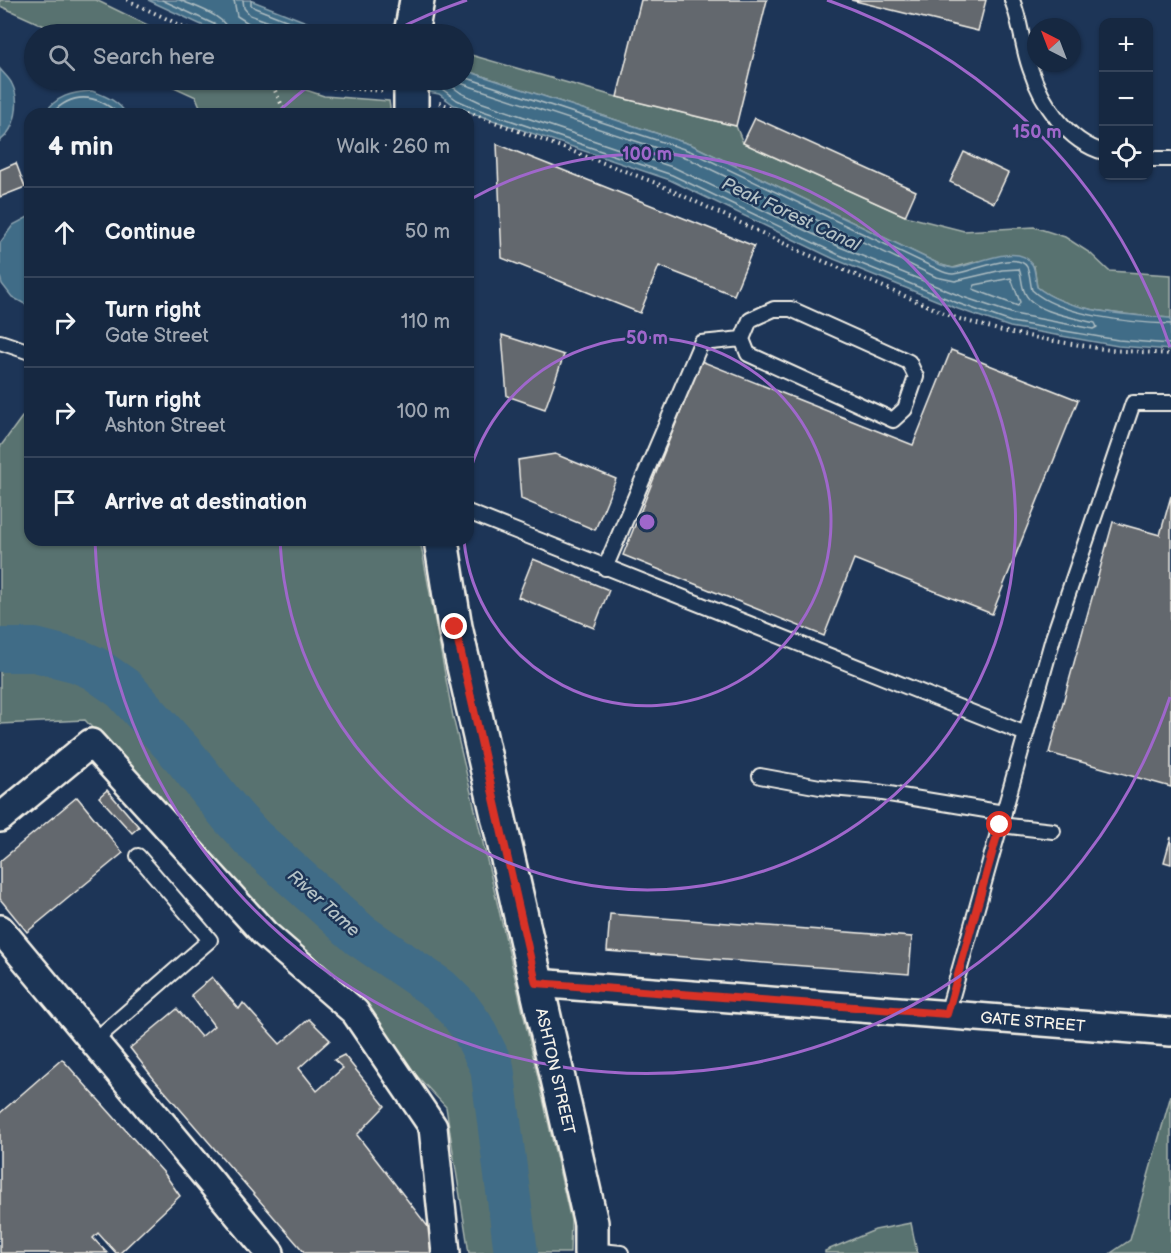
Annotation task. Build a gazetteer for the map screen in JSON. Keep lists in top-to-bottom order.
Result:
{
  "streets": {
    "main road": ["ASHTON STREET"],
    "street": ["GATE STREET"]
  },
  "crossings": [
    ["GATE STREET", "ASHTON STREET"]
  ],
  "water": ["Peak Forest Canal", "River Tame"],
  "north": "top left",
  "page": {
    "map_buttons": ["+", "−"],
    "search": "Search here",
    "heading": ["4 min", "Walk · 260 m"],
    "list": [
      ["Continue", "50 m"],
      ["Turn right", "Gate Street", "110 m"],
      ["Turn right", "Ashton Street", "100 m"],
      "Arrive at destination"
    ]
  },
  "rings": ["150 m", "100 m", "50 m"]
}
